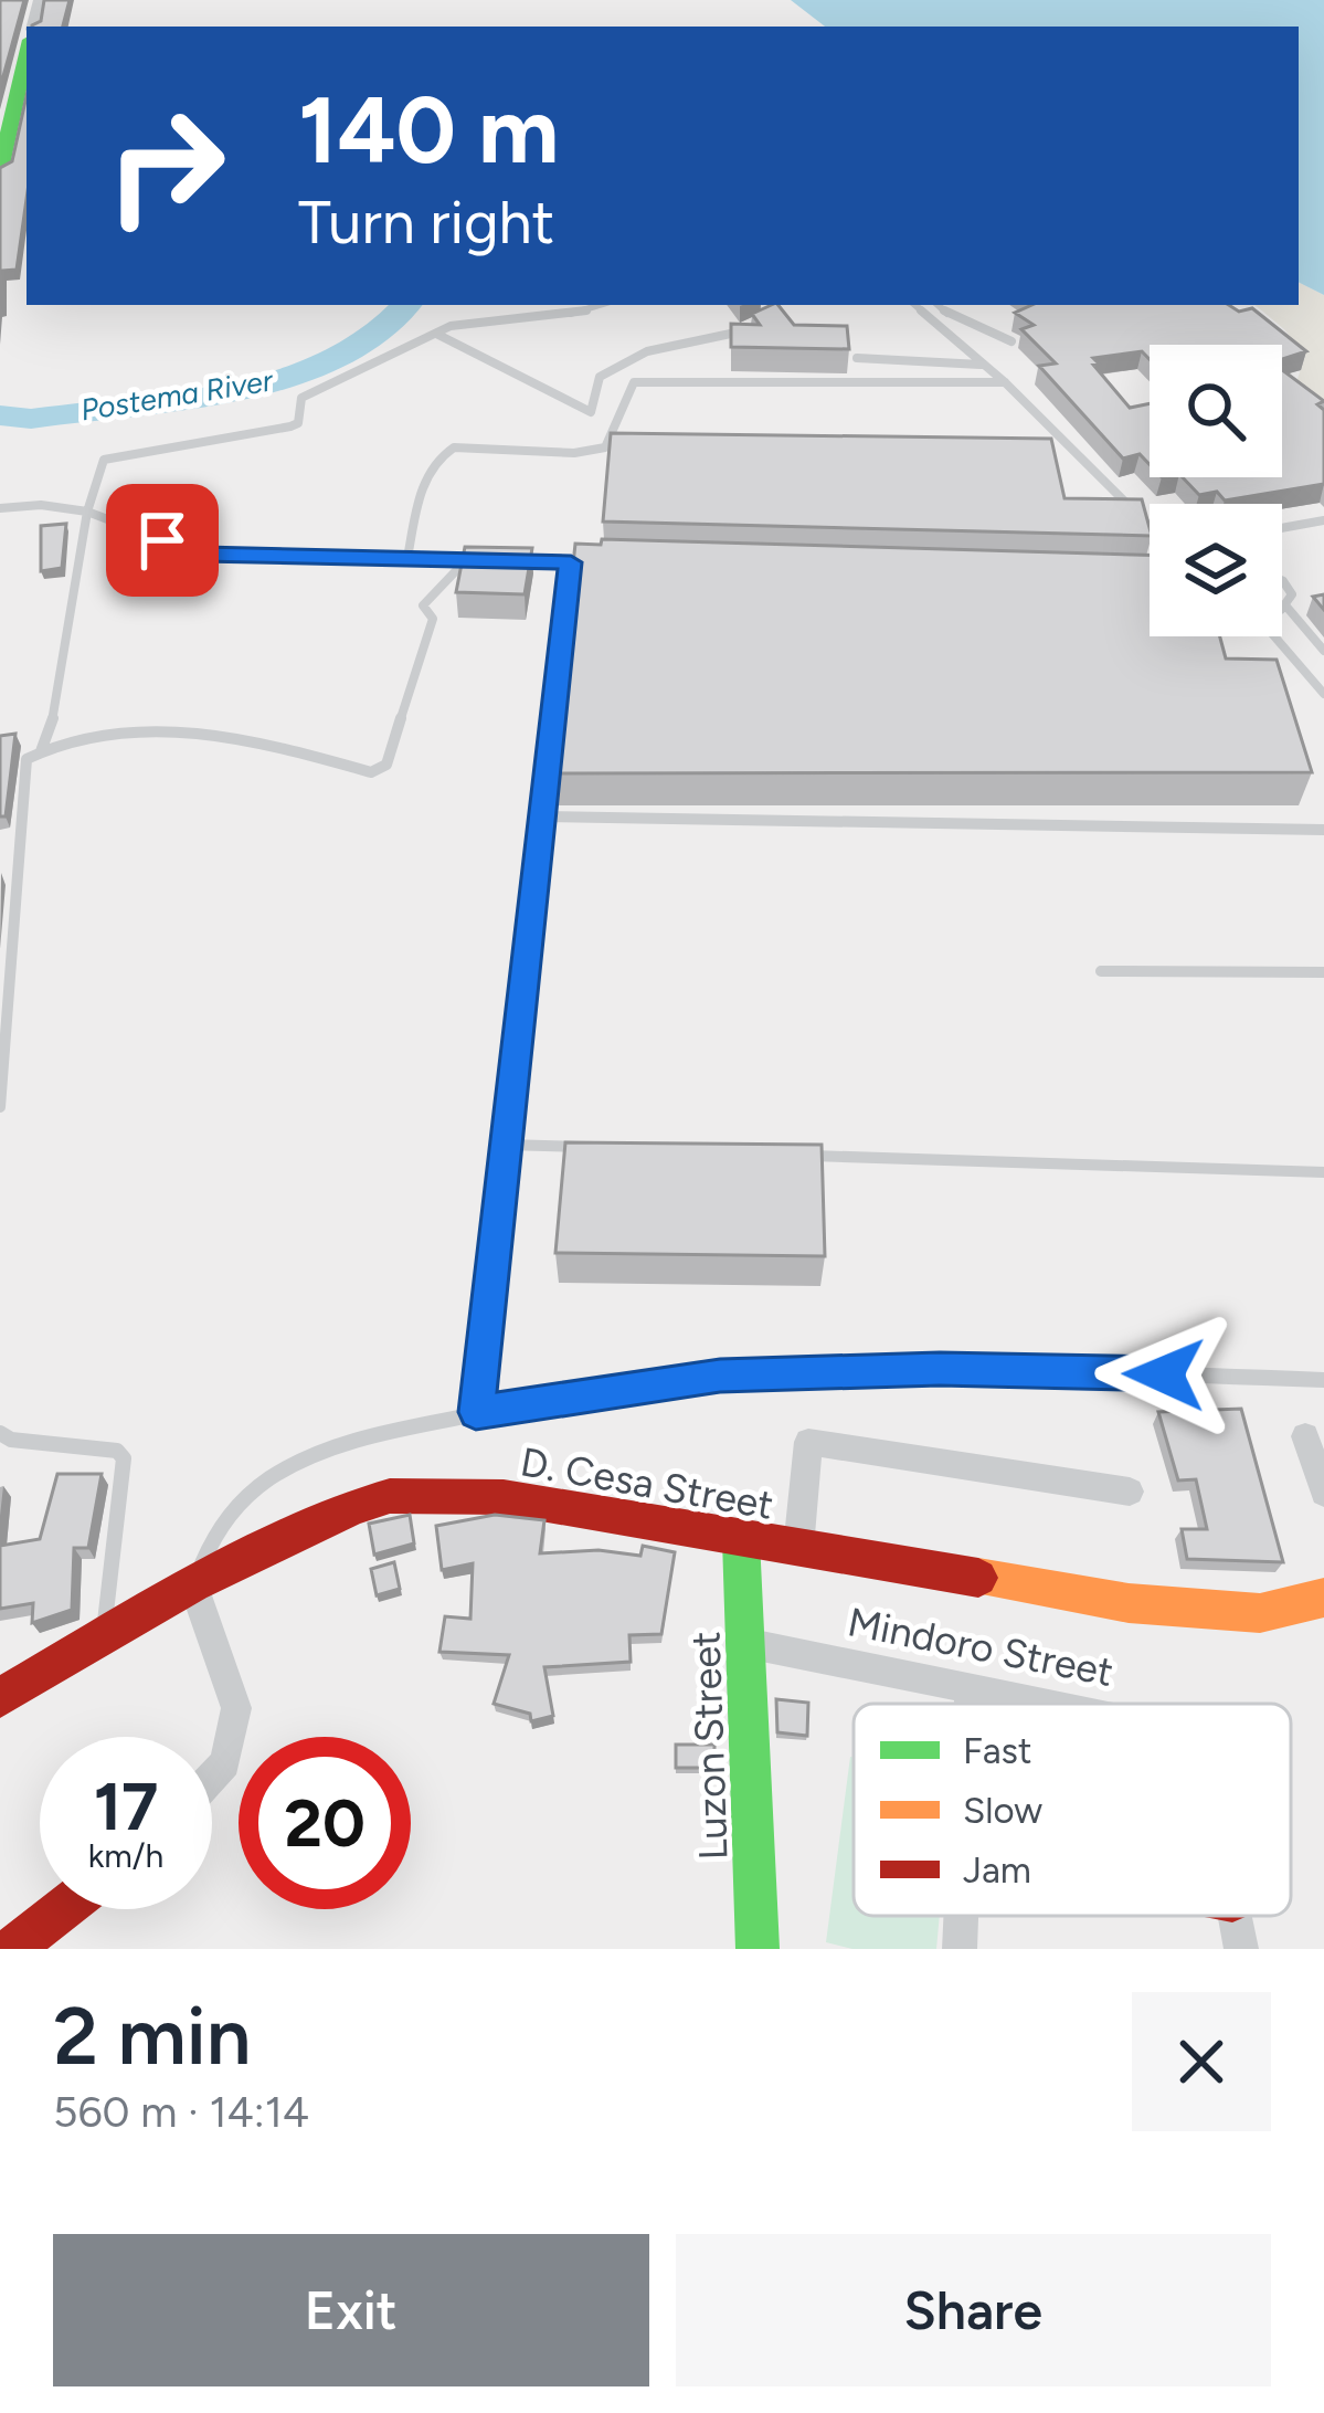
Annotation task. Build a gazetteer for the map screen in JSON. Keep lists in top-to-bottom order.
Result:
{
  "streets": {
    "street": ["D. Cesa Street", "Mindoro Street", "Luzon Street"]
  },
  "crossings": [
    ["D. Cesa Street", "Luzon Street"],
    ["Mindoro Street", "Luzon Street"]
  ],
  "water": ["Postema River"],
  "legend": ["Fast", "Slow", "Jam"],
  "page": {
    "turn": ["140 m", "Turn right"],
    "speed": "17 km/h",
    "limit": "20",
    "heading": ["2 min", "560 m · 14:14"],
    "buttons": ["Exit", "Share"]
  }
}
